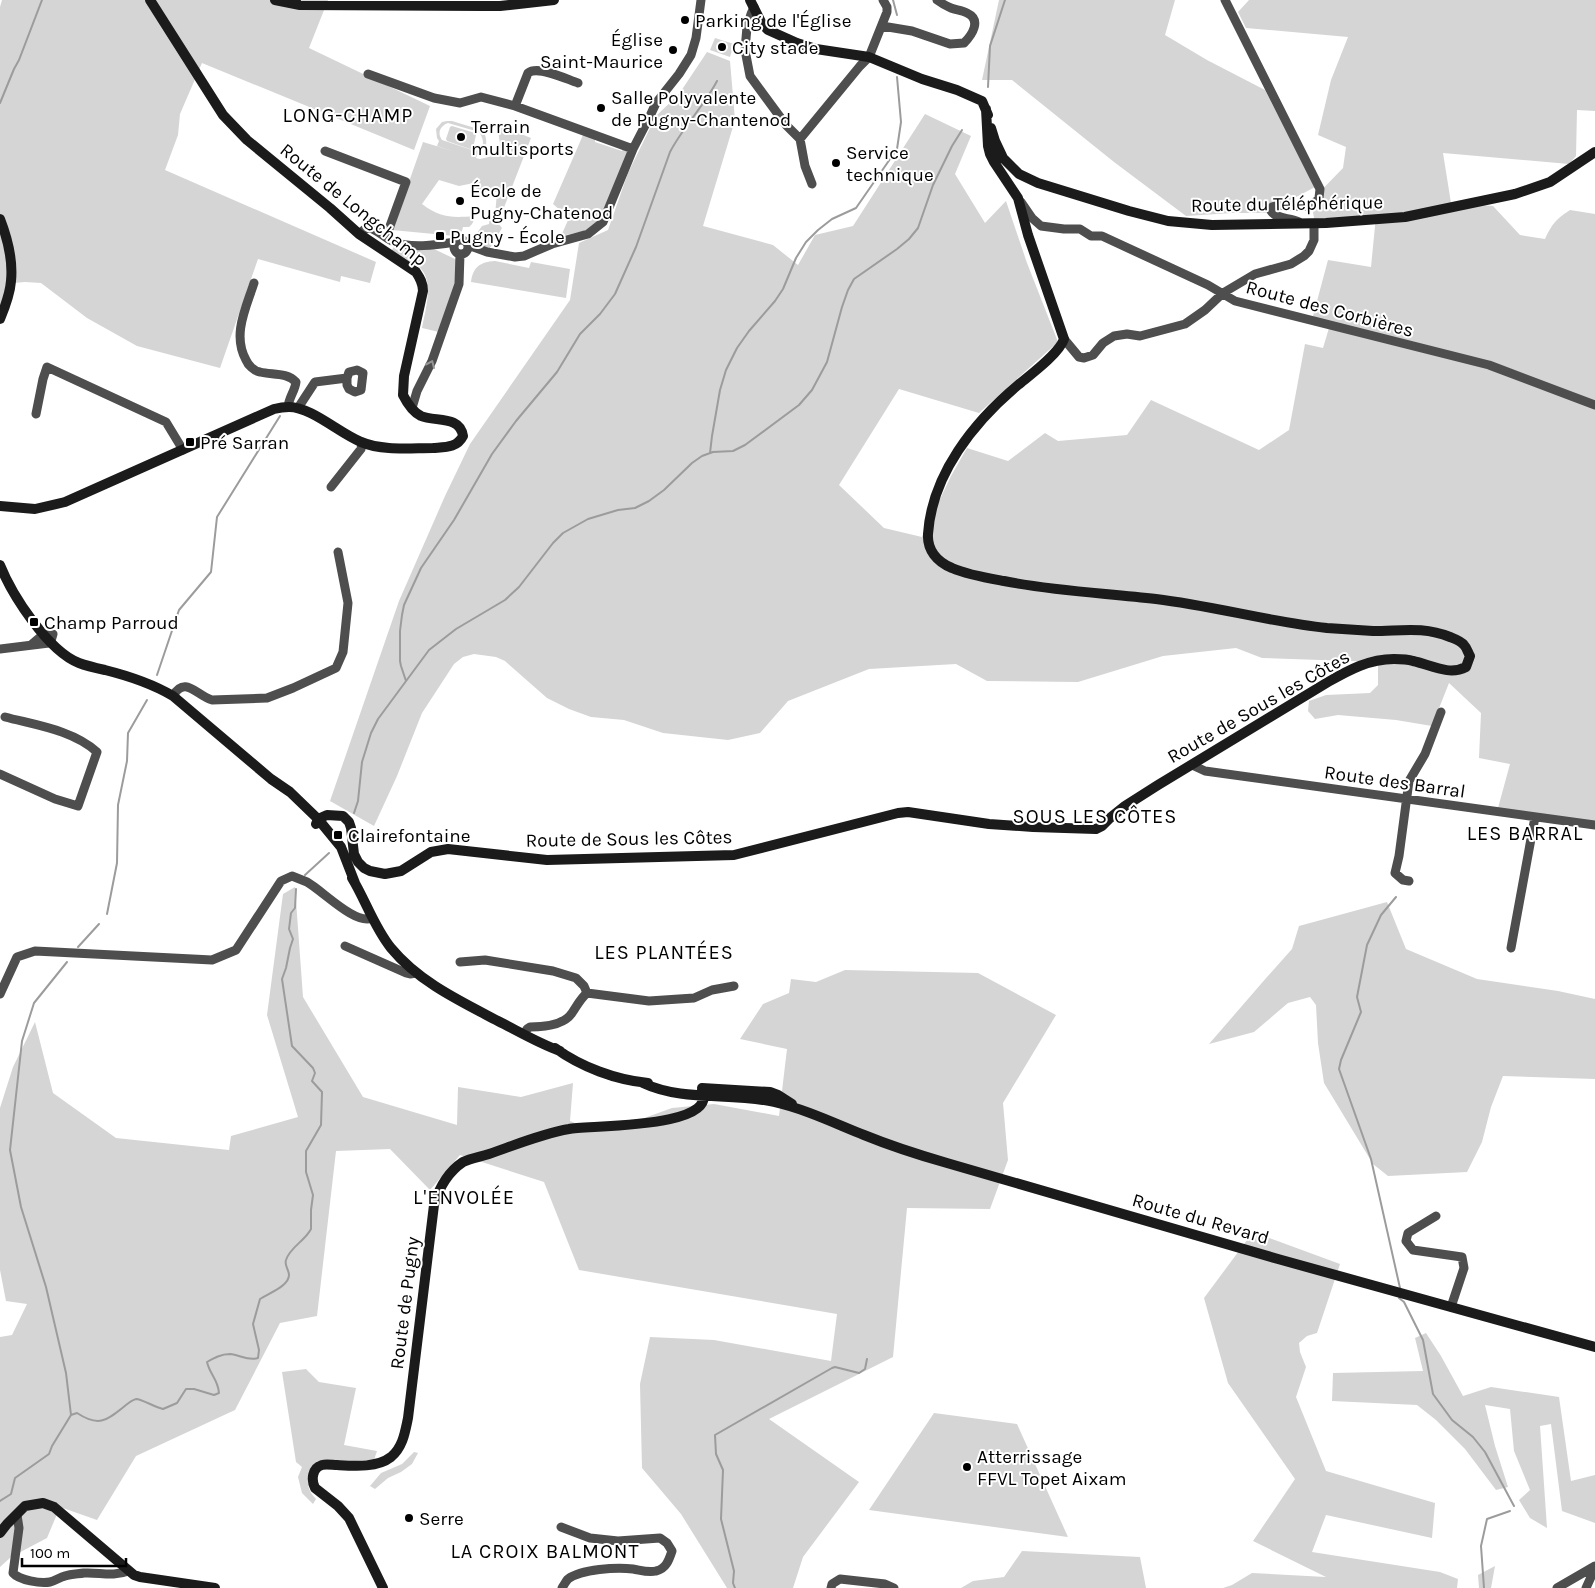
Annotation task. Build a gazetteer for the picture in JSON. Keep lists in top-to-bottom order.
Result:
{
  "streets": {
    "street": [
      "Route du Téléphérique",
      "Route de Longchamp",
      "Route des Corbières",
      "Route de Sous les Côtes",
      "Route des Barral",
      "Route du Revard",
      "Route de Pugny"
    ]
  },
  "crossings": [
    ["Route de Sous les Côtes", "Route des Barral"],
    ["Route de Sous les Côtes", "Route du Revard"],
    ["Route du Revard", "Route de Pugny"]
  ],
  "districts": [
    "LONG-CHAMP",
    "SOUS LES CÔTES",
    "LES BARRAL",
    "LES PLANTÉES",
    "L'ENVOLÉE",
    "LA CROIX BALMONT"
  ],
  "places": {
    "other": [
      "Parking de l'Église",
      "City stade",
      "Église Saint-Maurice",
      "Salle Polyvalente de Pugny-Chantenod",
      "Terrain multisports",
      "Service technique",
      "École de Pugny-Chatenod",
      "Atterrissage FFVL Topet Aixam",
      "Serre"
    ],
    "transit": [
      "Pugny - École",
      "Pré Sarran",
      "Champ Parroud",
      "Clairefontaine"
    ]
  },
  "scale_bar": "100 m"
}
